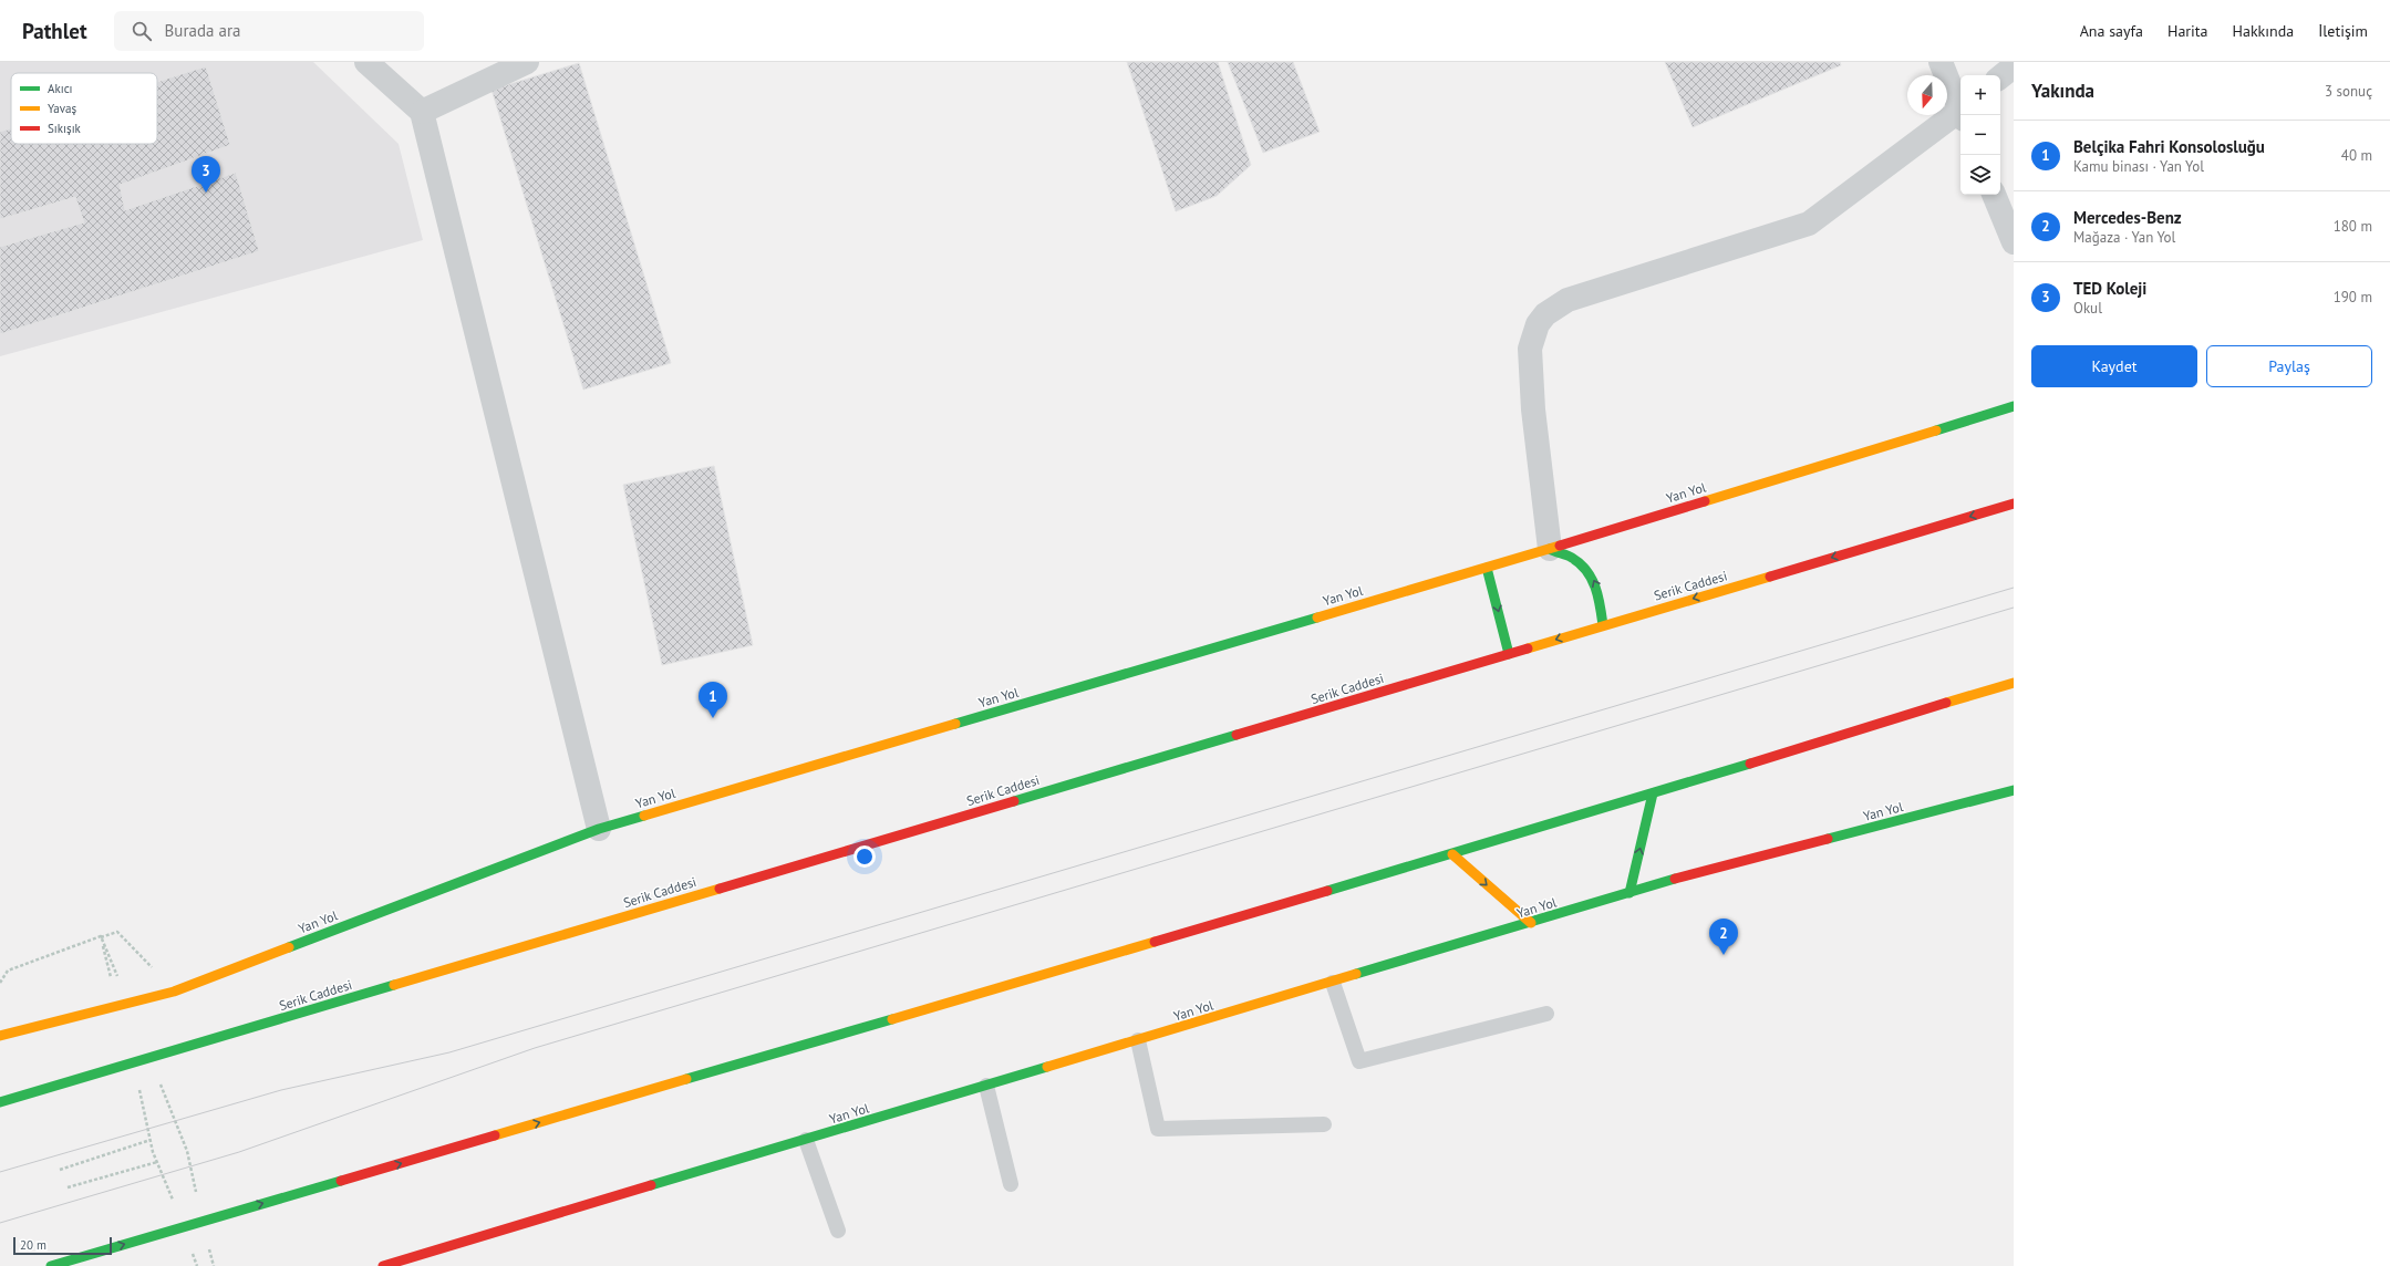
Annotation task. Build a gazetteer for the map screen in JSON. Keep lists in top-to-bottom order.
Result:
{
  "streets": {
    "main road": ["Yan Yol", "Serik Caddesi"]
  },
  "legend": ["Akıcı", "Yavaş", "Sıkışık"],
  "scale_bar": "20 m",
  "north": "bottom",
  "page": {
    "header": "Pathlet",
    "search": "Burada ara",
    "nav": [
      "Ana sayfa",
      "Harita",
      "Hakkında",
      "İletişim"
    ],
    "heading": ["Yakında", "3 sonuç"],
    "map_buttons": ["+", "−"],
    "list": [
      {
        "mark": "1",
        "name": "Belçika Fahri Konsolosluğu",
        "note": "Kamu binası · Yan Yol",
        "value": "40 m"
      },
      {
        "mark": "2",
        "name": "Mercedes-Benz",
        "note": "Mağaza · Yan Yol",
        "value": "180 m"
      },
      {
        "mark": "3",
        "name": "TED Koleji",
        "note": "Okul",
        "value": "190 m"
      }
    ],
    "pins": ["3", "1", "2"],
    "buttons": ["Kaydet", "Paylaş"],
    "scale": "20 m"
  }
}
